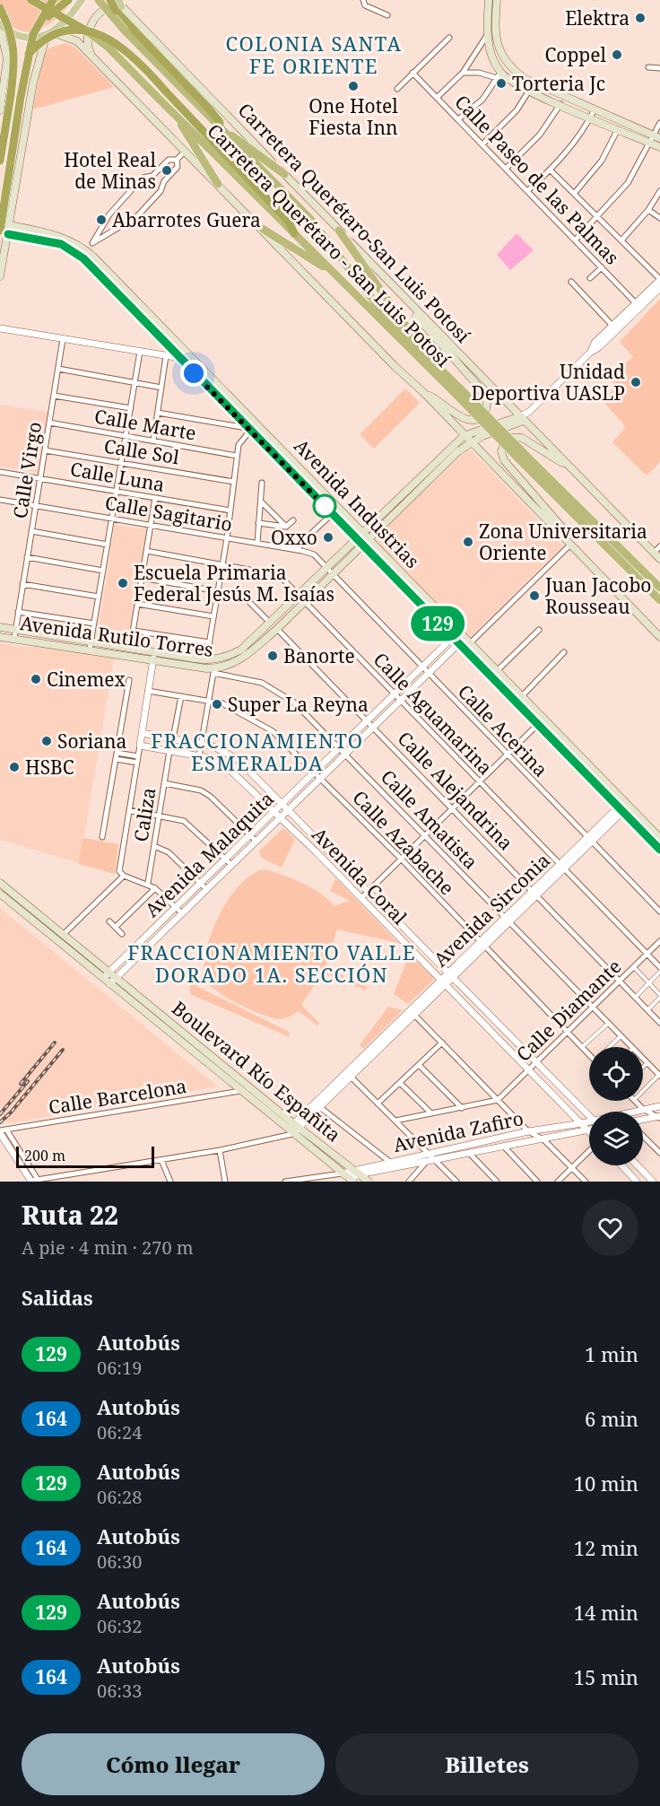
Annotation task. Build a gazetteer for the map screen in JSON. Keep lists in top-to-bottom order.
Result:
{
  "streets": {
    "highway": ["Carretera Querétaro - San Luis Potosí"],
    "main road": [
      "Carretera Querétaro-San Luis Potosí",
      "Avenida Industrias",
      "Avenida Rutilo Torres",
      "Boulevard Río Españita"
    ],
    "street": [
      "Calle Paseo de las Palmas",
      "Calle Marte",
      "Calle Sol",
      "Calle Virgo",
      "Calle Luna",
      "Calle Sagitario",
      "Calle Aguamarina",
      "Calle Acerina",
      "Calle Alejandrina",
      "Caliza",
      "Calle Amatista",
      "Calle Azabache",
      "Avenida Malaquita",
      "Avenida Coral",
      "Avenida Sirconia",
      "Calle Diamante",
      "Calle Barcelona",
      "Avenida Zafiro"
    ]
  },
  "crossings": [
    ["Carretera Querétaro-San Luis Potosí", "Avenida Rutilo Torres"],
    ["Calle Marte", "Calle Virgo"],
    ["Calle Sol", "Calle Virgo"],
    ["Calle Virgo", "Calle Luna"],
    ["Calle Virgo", "Calle Sagitario"],
    ["Calle Virgo", "Avenida Rutilo Torres"],
    ["Avenida Industrias", "Avenida Rutilo Torres"],
    ["Avenida Industrias", "Avenida Malaquita"],
    ["Avenida Industrias", "Avenida Sirconia"],
    ["Calle Sagitario", "Avenida Rutilo Torres"],
    ["Calle Sagitario", "Calle Acerina"],
    ["Avenida Rutilo Torres", "Calle Aguamarina"],
    ["Avenida Rutilo Torres", "Calle Acerina"],
    ["Avenida Rutilo Torres", "Calle Alejandrina"],
    ["Avenida Rutilo Torres", "Calle Amatista"],
    ["Calle Aguamarina", "Avenida Malaquita"],
    ["Calle Aguamarina", "Avenida Sirconia"],
    ["Calle Aguamarina", "Calle Diamante"],
    ["Calle Acerina", "Avenida Malaquita"],
    ["Calle Acerina", "Avenida Sirconia"],
    ["Calle Alejandrina", "Avenida Malaquita"],
    ["Calle Alejandrina", "Avenida Sirconia"],
    ["Calle Alejandrina", "Calle Diamante"],
    ["Caliza", "Avenida Coral"],
    ["Calle Amatista", "Calle Azabache"],
    ["Calle Amatista", "Avenida Malaquita"],
    ["Calle Amatista", "Avenida Sirconia"],
    ["Calle Amatista", "Calle Diamante"],
    ["Calle Azabache", "Avenida Malaquita"],
    ["Calle Azabache", "Avenida Sirconia"],
    ["Calle Azabache", "Calle Diamante"],
    ["Avenida Malaquita", "Avenida Coral"],
    ["Avenida Malaquita", "Boulevard Río Españita"],
    ["Avenida Coral", "Avenida Sirconia"],
    ["Avenida Coral", "Calle Diamante"],
    ["Avenida Coral", "Avenida Zafiro"],
    ["Avenida Sirconia", "Boulevard Río Españita"],
    ["Boulevard Río Españita", "Calle Barcelona"],
    ["Boulevard Río Españita", "Avenida Zafiro"]
  ],
  "districts": ["COLONIA SANTA FE ORIENTE", "FRACCIONAMIENTO ESMERALDA", "FRACCIONAMIENTO VALLE DORADO 1A. SECCIÓN"],
  "places": [
    "Elektra",
    "Coppel",
    "Torteria Jc",
    "One Hotel Fiesta Inn",
    "Hotel Real de Minas",
    "Abarrotes Guera",
    "Unidad Deportiva UASLP",
    "Oxxo",
    "Zona Universitaria Oriente",
    "Escuela Primaria Federal Jesús M. Isaías",
    "Juan Jacobo Rousseau",
    "Banorte",
    "Cinemex",
    "Super La Reyna",
    "Soriana",
    "HSBC"
  ],
  "lines": ["bus line 129"],
  "scale_bar": "200 m",
  "page": {
    "on_map": "129",
    "scale": "200 m",
    "heading": [
      ["Ruta 22", "A pie · 4 min · 270 m"],
      "Salidas"
    ],
    "list": [
      {
        "mark": "129",
        "name": "Autobús",
        "note": "06:19",
        "value": "1 min"
      },
      {
        "mark": "164",
        "name": "Autobús",
        "note": "06:24",
        "value": "6 min"
      },
      {
        "mark": "129",
        "name": "Autobús",
        "note": "06:28",
        "value": "10 min"
      },
      {
        "mark": "164",
        "name": "Autobús",
        "note": "06:30",
        "value": "12 min"
      },
      {
        "mark": "129",
        "name": "Autobús",
        "note": "06:32",
        "value": "14 min"
      },
      {
        "mark": "164",
        "name": "Autobús",
        "note": "06:33",
        "value": "15 min"
      }
    ],
    "buttons": ["Cómo llegar", "Billetes"]
  }
}
